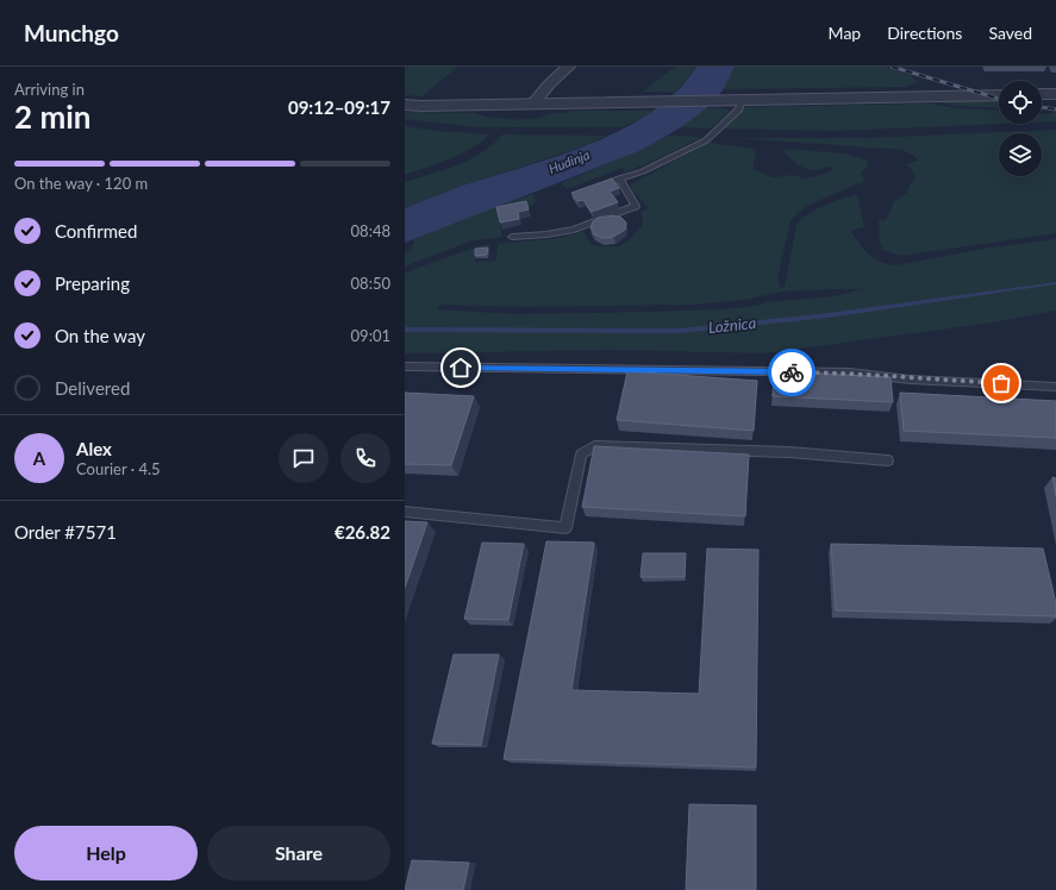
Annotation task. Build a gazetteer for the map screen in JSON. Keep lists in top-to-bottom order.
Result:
{
  "water": ["Hudinja", "Ložnica"],
  "page": {
    "header": "Munchgo",
    "nav": ["Map", "Directions", "Saved"],
    "heading": ["2 min", "Arriving in", "09:12–09:17"],
    "panel": [
      "Alex",
      "Courier · 4.5",
      "Order #7571",
      "€26.82"
    ],
    "bar": "On the way · 120 m",
    "list": [
      ["Confirmed", "08:48"],
      ["Preparing", "08:50"],
      ["On the way", "09:01"],
      "Delivered"
    ],
    "round": "A",
    "buttons": ["Help", "Share"]
  }
}
